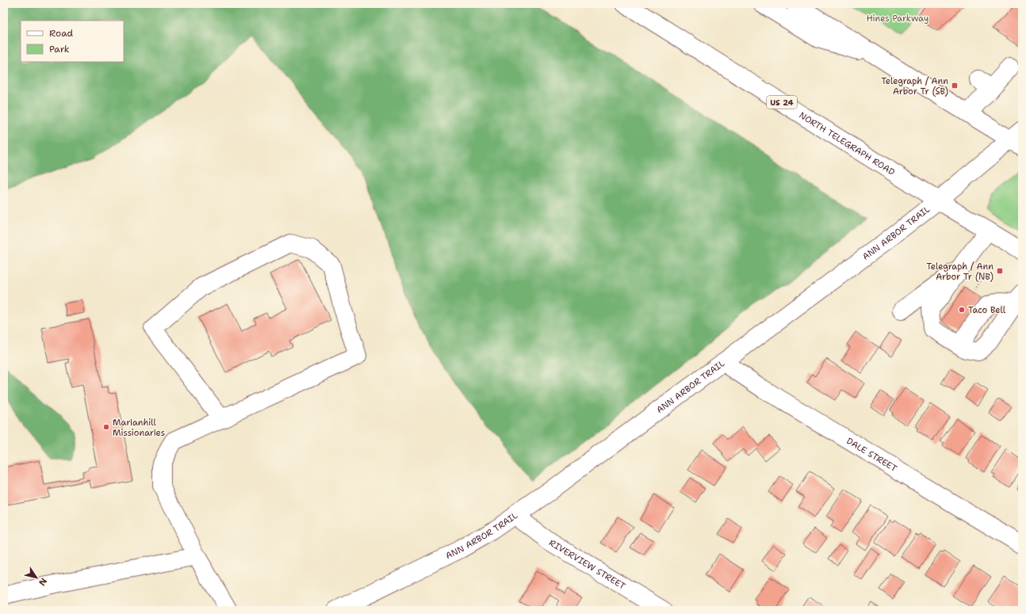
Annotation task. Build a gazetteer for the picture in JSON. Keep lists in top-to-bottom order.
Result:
{
  "streets": {
    "street": [
      "US 24",
      "NORTH TELEGRAPH ROAD",
      "ANN ARBOR TRAIL",
      "DALE STREET",
      "RIVERVIEW STREET"
    ]
  },
  "crossings": [
    ["NORTH TELEGRAPH ROAD", "ANN ARBOR TRAIL"],
    ["ANN ARBOR TRAIL", "DALE STREET"],
    ["ANN ARBOR TRAIL", "RIVERVIEW STREET"]
  ],
  "parks": ["Hines Parkway"],
  "places": {
    "transit": ["Telegraph / Ann Arbor Tr (SB)", "Telegraph / Ann Arbor Tr (NB)"],
    "other": ["Taco Bell", "Marianhill Missionaries"]
  },
  "legend": ["Road", "Park"],
  "north": "bottom right"
}
